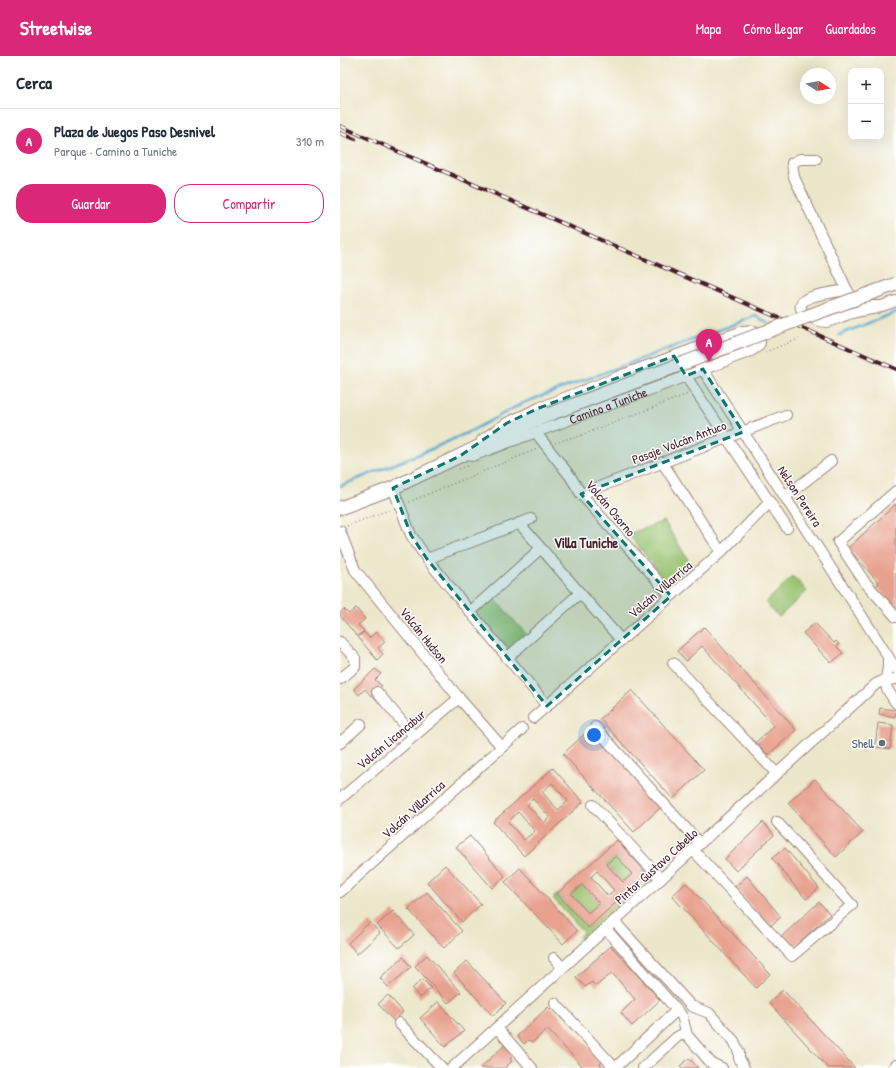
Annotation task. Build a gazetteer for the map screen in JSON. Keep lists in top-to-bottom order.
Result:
{
  "streets": {
    "main road": ["Camino a Tuniche"],
    "street": [
      "Pasaje Volcán Antuco",
      "Nelson Pereira",
      "Volcán Osorno",
      "Volcán Villarrica",
      "Volcán Hudson",
      "Volcán Licancabur",
      "Pintor Gustavo Cabello"
    ]
  },
  "crossings": [
    ["Camino a Tuniche", "Nelson Pereira"],
    ["Camino a Tuniche", "Volcán Osorno"],
    ["Pasaje Volcán Antuco", "Nelson Pereira"],
    ["Pasaje Volcán Antuco", "Volcán Osorno"],
    ["Volcán Osorno", "Volcán Villarrica"],
    ["Volcán Villarrica", "Volcán Hudson"],
    ["Volcán Hudson", "Volcán Licancabur"]
  ],
  "districts": ["Villa Tuniche"],
  "places": ["Shell"],
  "north": "right",
  "page": {
    "header": "Streetwise",
    "nav": ["Mapa", "Cómo llegar", "Guardados"],
    "heading": "Cerca",
    "map_buttons": ["+", "−"],
    "list": [
      {
        "mark": "A",
        "name": "Plaza de Juegos Paso Desnivel",
        "note": "Parque · Camino a Tuniche",
        "value": "310 m"
      }
    ],
    "buttons": ["Guardar", "Compartir"],
    "pins": "A"
  }
}
